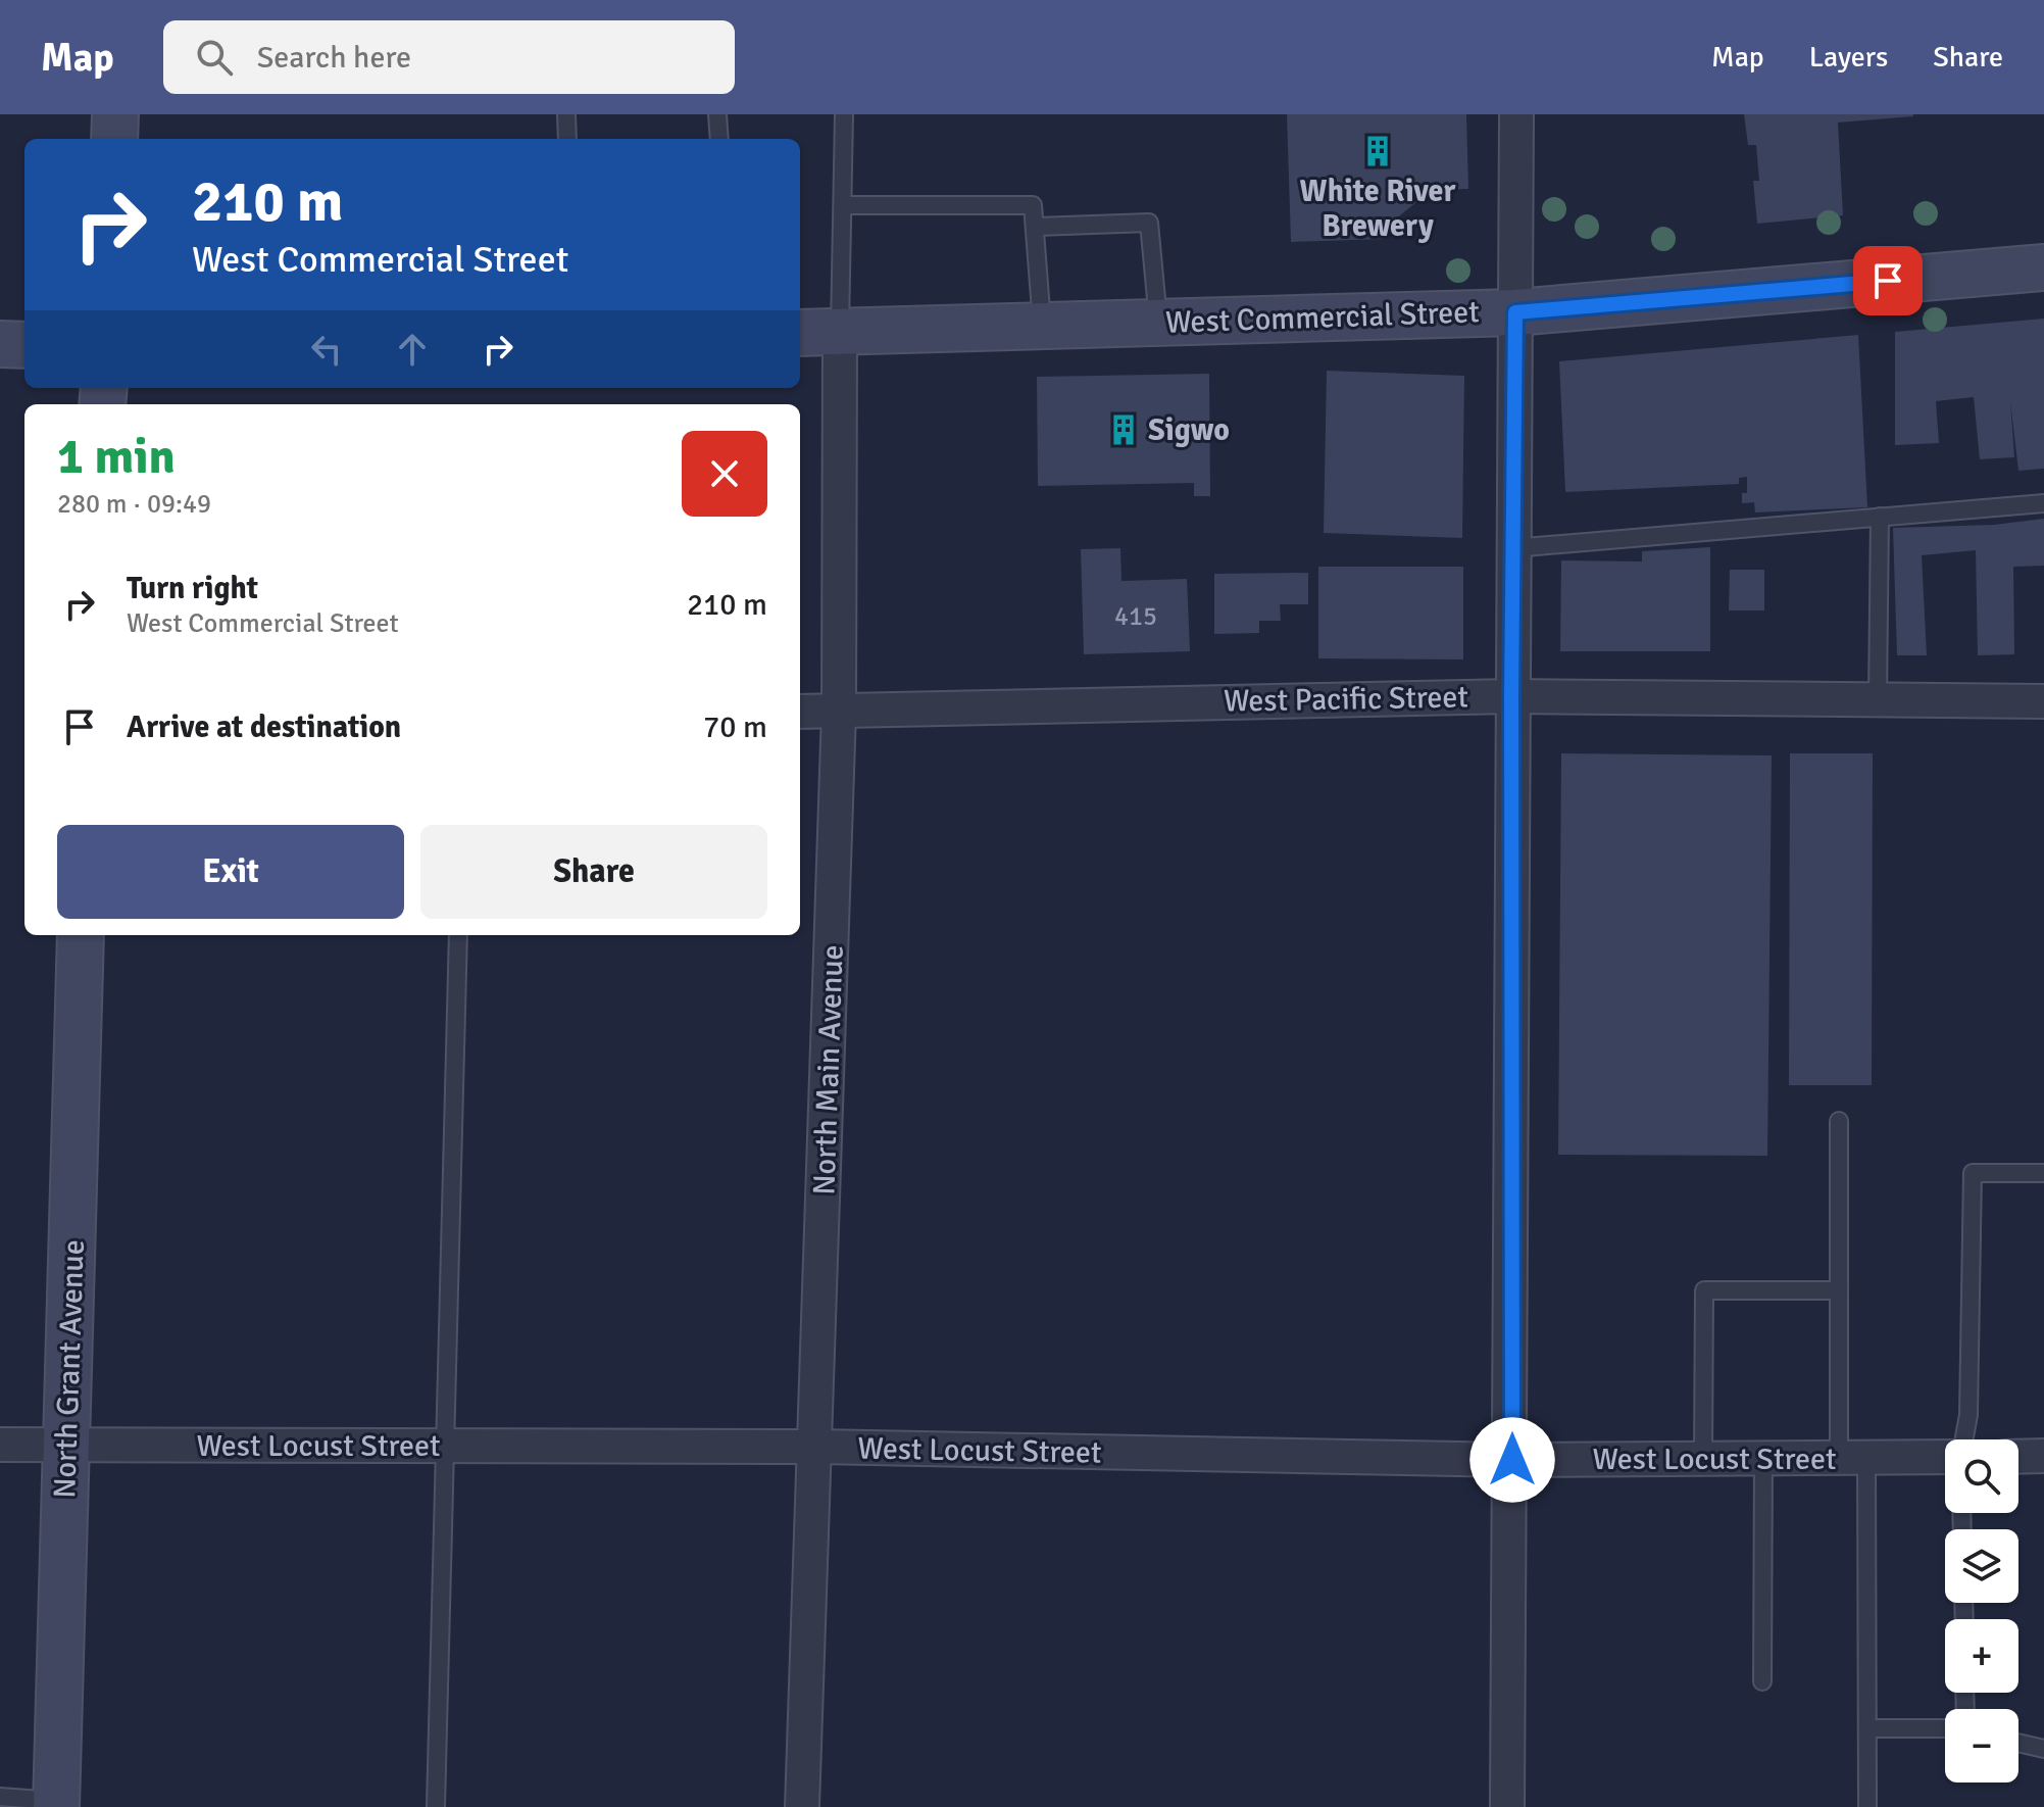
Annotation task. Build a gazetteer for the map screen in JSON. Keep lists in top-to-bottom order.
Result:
{
  "streets": {
    "street": [
      "West Commercial Street",
      "West Pacific Street",
      "North Main Avenue",
      "North Grant Avenue",
      "West Locust Street"
    ]
  },
  "crossings": [
    ["West Commercial Street", "North Main Avenue"],
    ["West Pacific Street", "North Main Avenue"],
    ["North Main Avenue", "West Locust Street"],
    ["North Grant Avenue", "West Locust Street"]
  ],
  "places": {
    "building": ["White River Brewery", "Sigwo"]
  },
  "house_numbers": ["415"],
  "page": {
    "header": "Map",
    "search": "Search here",
    "nav": ["Map", "Layers", "Share"],
    "turn": ["210 m", "West Commercial Street"],
    "heading": ["1 min", "280 m · 09:49"],
    "list": [
      {
        "name": "Turn right",
        "note": "West Commercial Street",
        "value": "210 m"
      },
      {
        "name": "Arrive at destination",
        "value": "70 m"
      }
    ],
    "buttons": ["Exit", "Share"],
    "map_buttons": ["+", "−"]
  }
}
